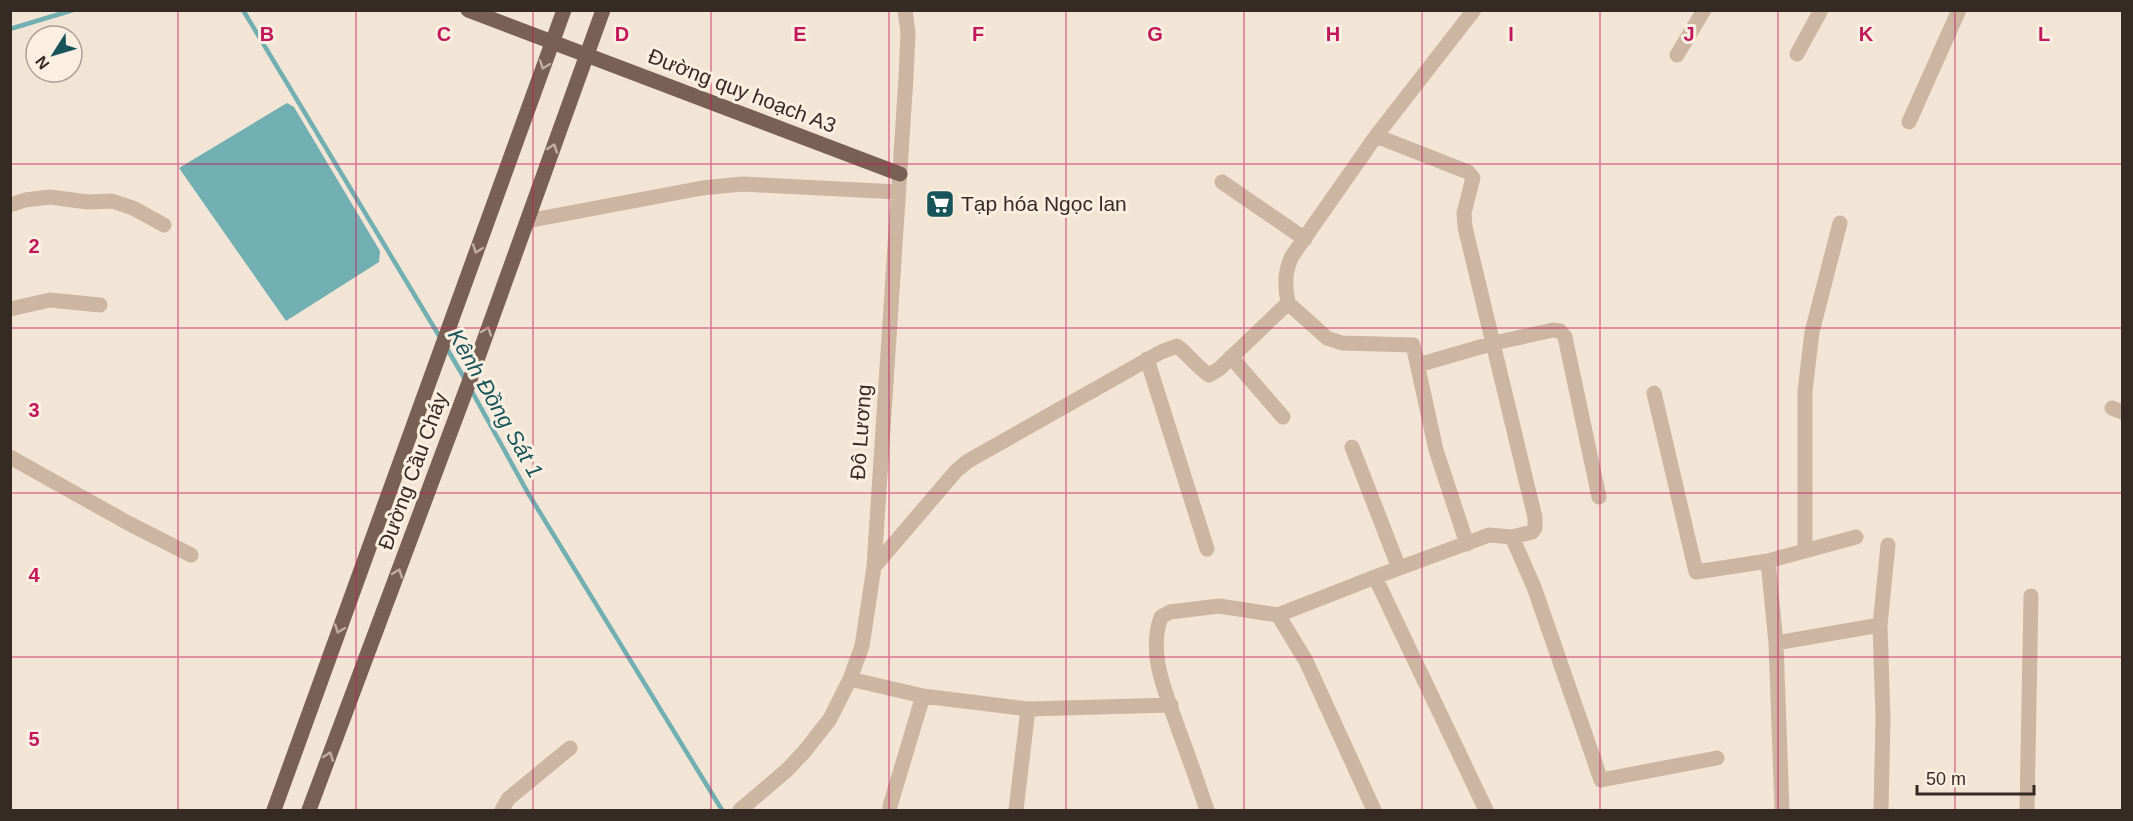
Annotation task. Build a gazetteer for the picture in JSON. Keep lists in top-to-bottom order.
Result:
{
  "streets": {
    "main road": ["Đường quy hoạch A3", "Đường Cầu Cháy"],
    "street": ["Đô Lương"]
  },
  "crossings": [
    ["Đường quy hoạch A3", "Đô Lương"],
    ["Đường quy hoạch A3", "Đường Cầu Cháy"]
  ],
  "water": ["Kênh Đồng Sát 1"],
  "places": {
    "supermarket": ["Tạp hóa Ngọc lan"]
  },
  "scale_bar": "50 m",
  "north": "bottom left",
  "grid": {
    "columns": [
      "B",
      "C",
      "D",
      "E",
      "F",
      "G",
      "H",
      "I",
      "J",
      "K",
      "L"
    ],
    "rows": [
      "2",
      "3",
      "4",
      "5"
    ]
  }
}
